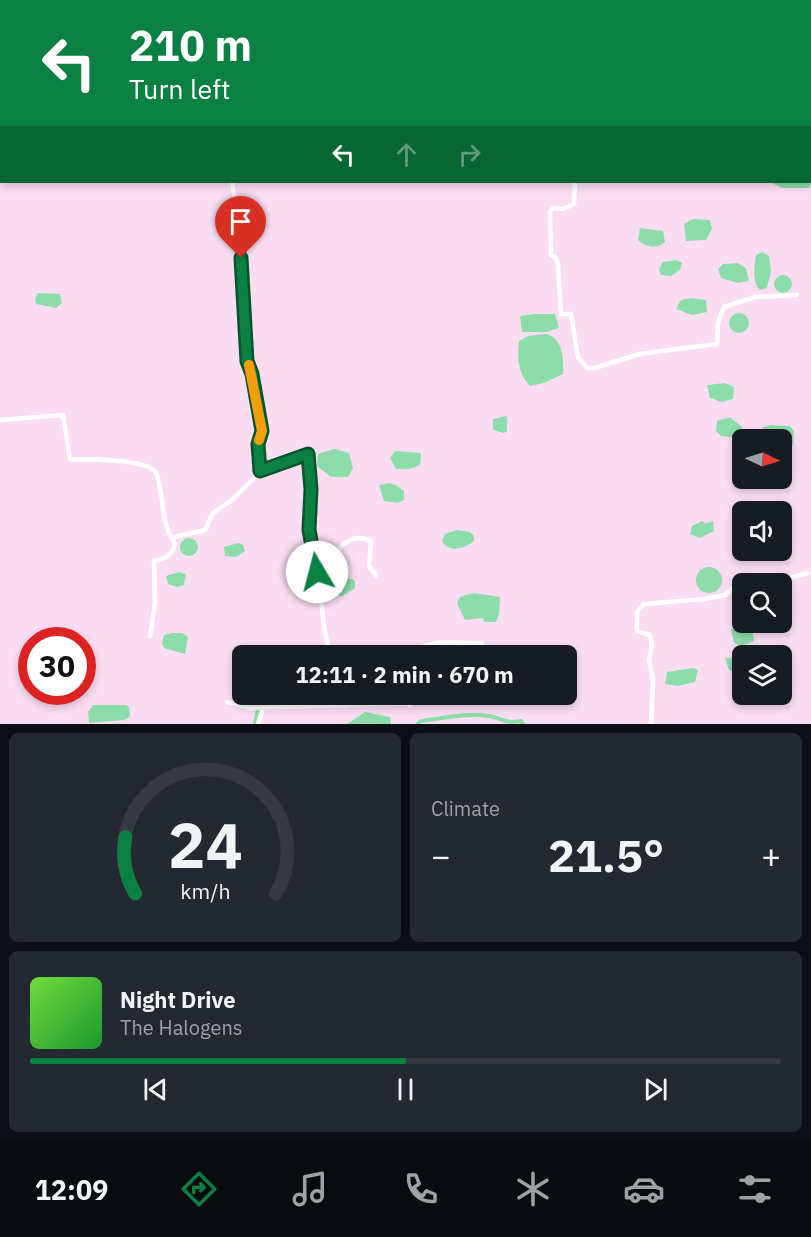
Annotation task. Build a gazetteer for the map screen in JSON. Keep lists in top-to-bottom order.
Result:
{
  "north": "right",
  "page": {
    "turn": ["210 m", "Turn left"],
    "limit": "30",
    "trip": "12:11 · 2 min · 670 m",
    "tile": "Climate",
    "heat": ["−", "21.5°", "+"],
    "song": ["Night Drive", "The Halogens"],
    "tabs": "12:09",
    "gauge": ["24", "km/h"]
  }
}
